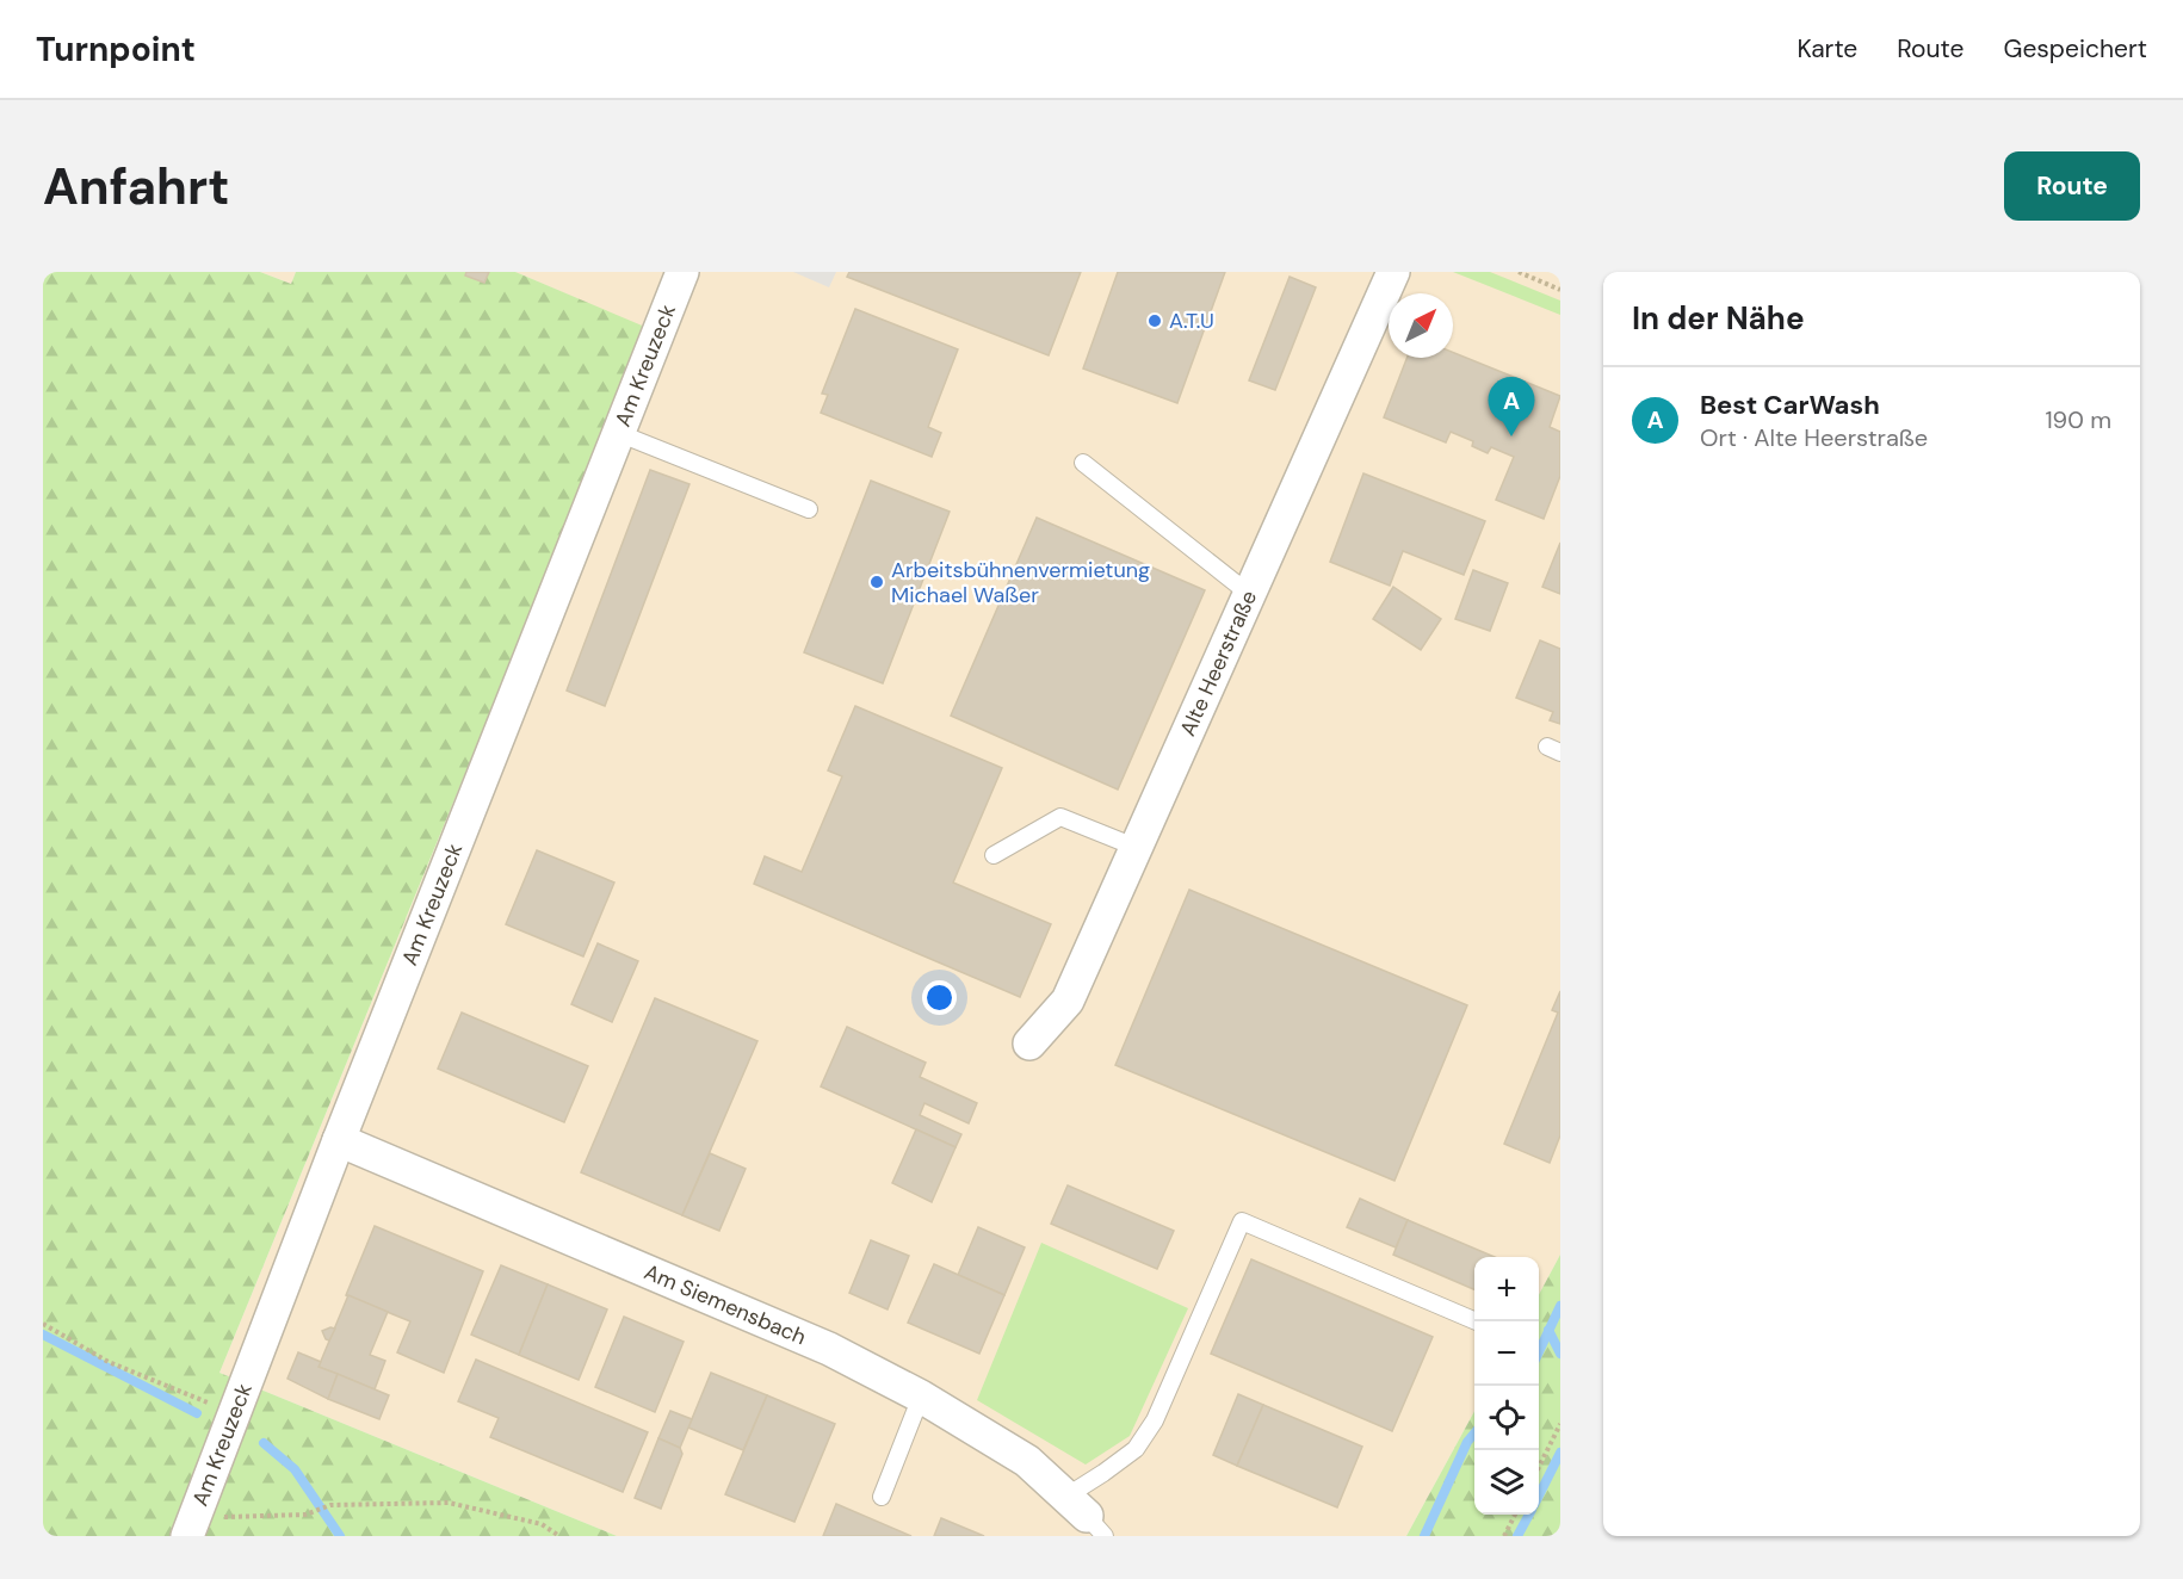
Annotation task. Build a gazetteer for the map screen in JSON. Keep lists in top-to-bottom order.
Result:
{
  "streets": {
    "street": ["Am Kreuzeck", "Alte Heerstraße", "Am Siemensbach"]
  },
  "crossings": [
    ["Am Kreuzeck", "Am Siemensbach"]
  ],
  "places": ["A.T.U", "Arbeitsbühnenvermietung Michael Waßer"],
  "north": "top right",
  "page": {
    "header": "Turnpoint",
    "nav": ["Karte", "Route", "Gespeichert"],
    "buttons": "Route",
    "title": "Anfahrt",
    "heading": "In der Nähe",
    "list": [
      {
        "mark": "A",
        "name": "Best CarWash",
        "note": "Ort · Alte Heerstraße",
        "value": "190 m"
      }
    ],
    "pins": "A",
    "map_buttons": ["+", "−"]
  }
}
